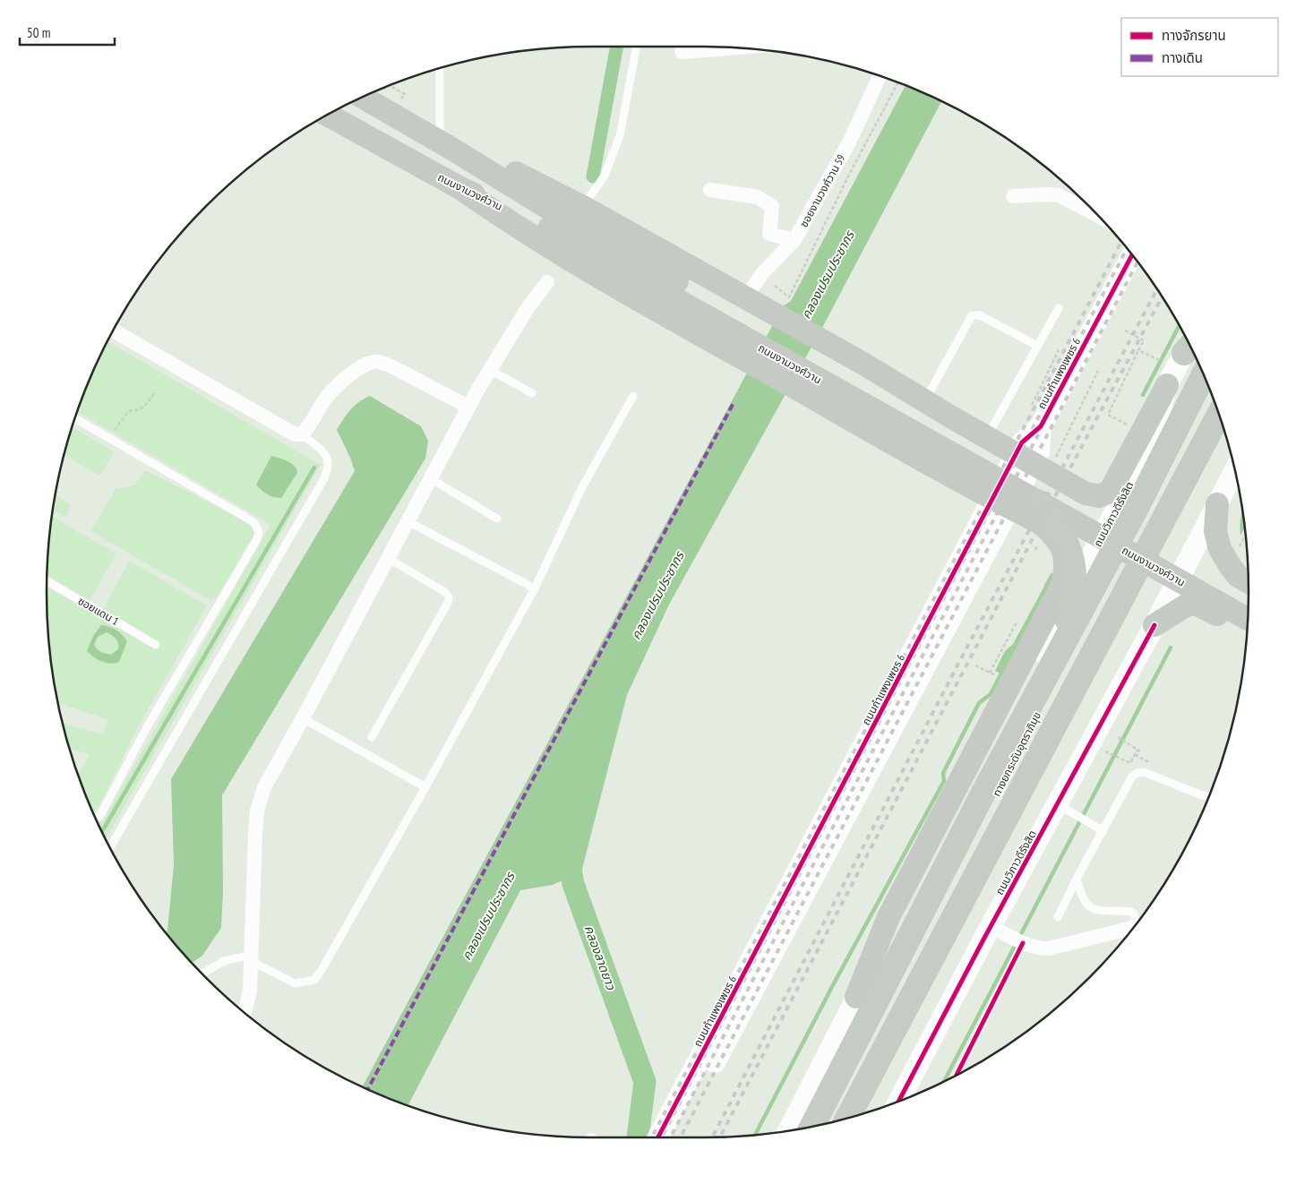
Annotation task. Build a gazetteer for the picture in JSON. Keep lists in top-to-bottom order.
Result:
{
  "streets": {
    "highway": ["ถนนวิภาวดีรังสิต", "ทางยกระดับอุตราภิมุข"],
    "main road": ["ถนนงามวงศ์วาน", "ถนนกำแพงเพชร 6"],
    "street": ["ซอยงามวงศ์วาน 59"],
    "lane": ["ซอยแดน 1"]
  },
  "water": ["คลองเปรมประชากร", "คลองลาดยาว"],
  "legend": ["ทางจักรยาน", "ทางเดิน"],
  "scale_bar": "50 m"
}
